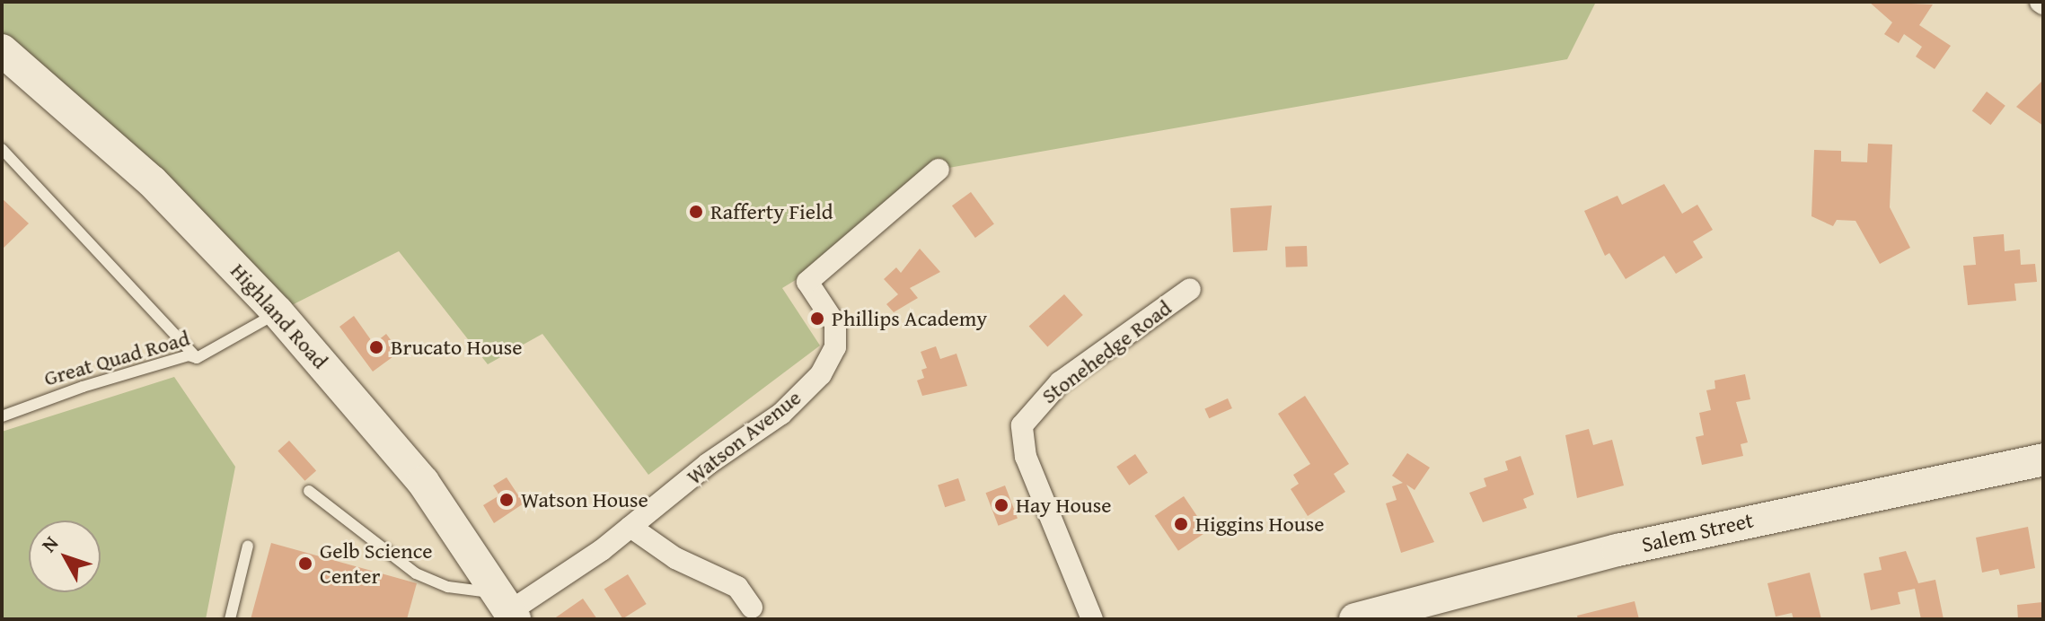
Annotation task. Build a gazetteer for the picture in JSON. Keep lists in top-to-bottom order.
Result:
{
  "streets": {
    "street": [
      "Highland Road",
      "Stonehedge Road",
      "Watson Avenue",
      "Salem Street"
    ],
    "lane": ["Great Quad Road"]
  },
  "crossings": [
    ["Highland Road", "Great Quad Road"],
    ["Highland Road", "Watson Avenue"]
  ],
  "places": [
    "Rafferty Field",
    "Phillips Academy",
    "Brucato House",
    "Watson House",
    "Hay House",
    "Higgins House",
    "Gelb Science Center"
  ],
  "north": "top left"
}
